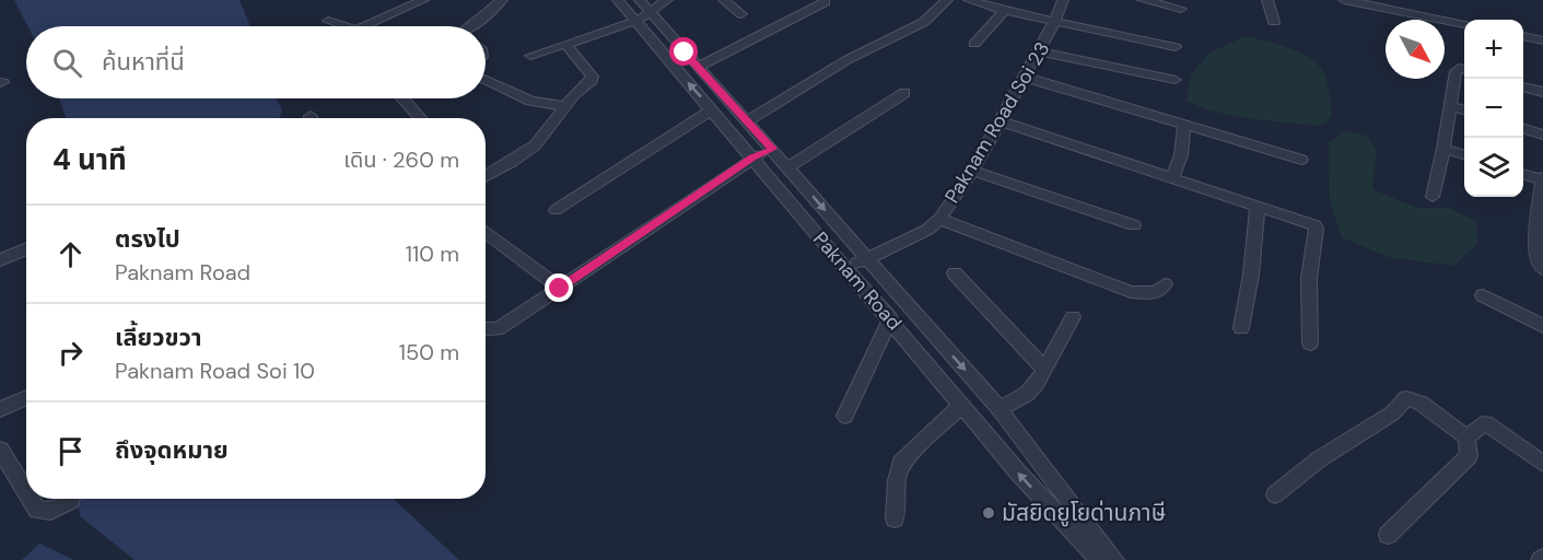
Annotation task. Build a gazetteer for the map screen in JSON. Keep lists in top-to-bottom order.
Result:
{
  "streets": {
    "street": ["Paknam Road Soi 23", "Paknam Road"]
  },
  "crossings": [
    ["Paknam Road Soi 23", "Paknam Road"]
  ],
  "places": ["มัสยิดยูโยด่านภาษี"],
  "north": "bottom right",
  "page": {
    "map_buttons": ["+", "−"],
    "search": "ค้นหาที่นี่",
    "heading": ["4 นาที", "เดิน · 260 m"],
    "list": [
      ["ตรงไป", "Paknam Road", "110 m"],
      ["เลี้ยวขวา", "Paknam Road Soi 10", "150 m"],
      "ถึงจุดหมาย"
    ]
  }
}
